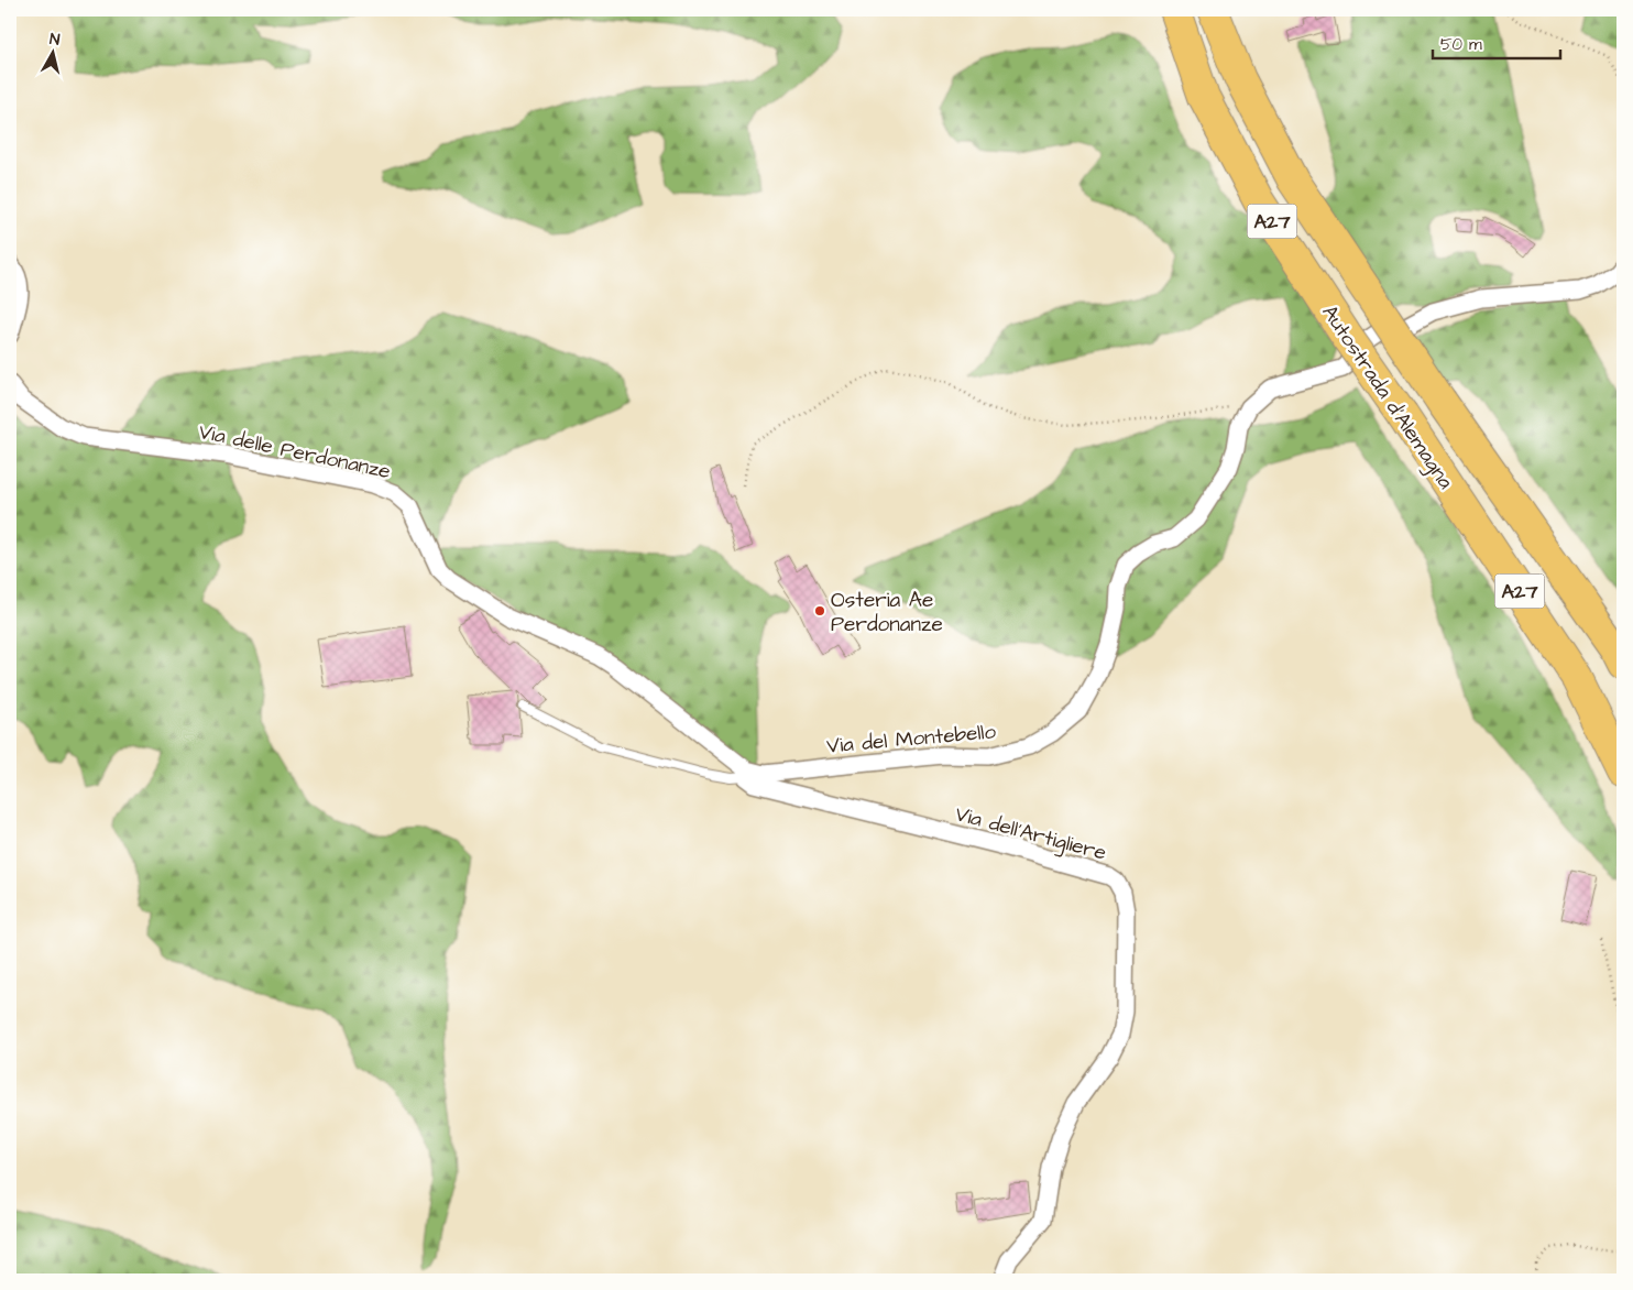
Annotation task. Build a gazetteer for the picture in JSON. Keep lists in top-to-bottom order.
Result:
{
  "streets": {
    "highway": ["A27", "Autostrada d'Alemagna"],
    "street": ["Via delle Perdonanze", "Via del Montebello", "Via dell'Artigliere"]
  },
  "crossings": [
    ["Via delle Perdonanze", "Via del Montebello"],
    ["Via delle Perdonanze", "Via dell'Artigliere"],
    ["Via del Montebello", "Via dell'Artigliere"]
  ],
  "places": ["Osteria Ae Perdonanze"],
  "scale_bar": "50 m",
  "north": "top"
}
